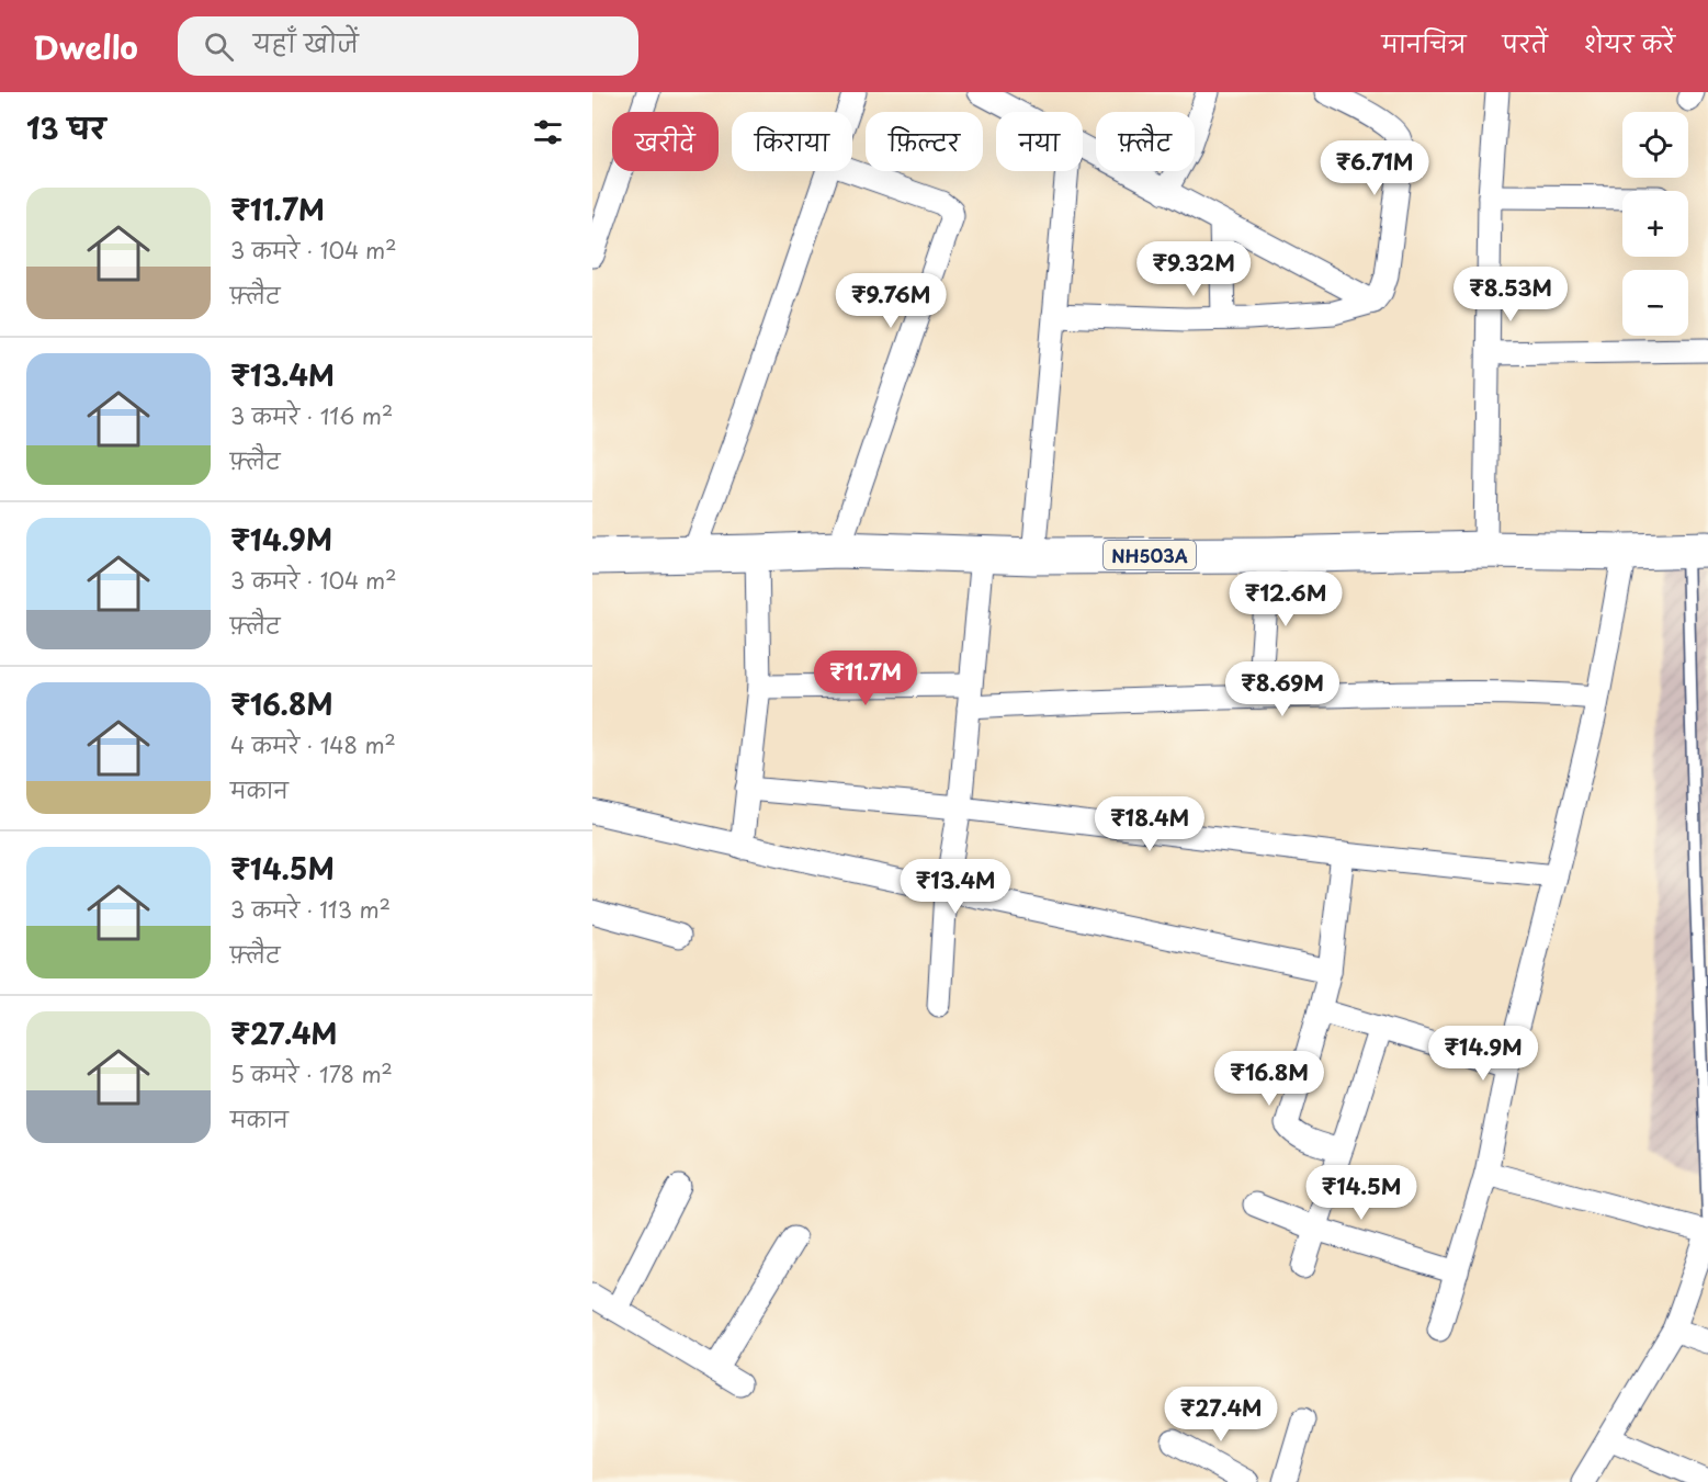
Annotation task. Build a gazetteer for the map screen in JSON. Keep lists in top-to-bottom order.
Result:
{
  "streets": {
    "highway": ["NH503A"]
  },
  "page": {
    "header": "Dwello",
    "search": "यहाँ खोजें",
    "nav": ["मानचित्र", "परतें", "शेयर करें"],
    "heading": "13 घर",
    "map_buttons": ["+", "−"],
    "chip": [
      "खरीदें",
      "किराया",
      "फ़िल्टर",
      "नया",
      "फ़्लैट"
    ],
    "price": [
      "₹6.71M",
      "₹9.32M",
      "₹8.53M",
      "₹9.76M",
      "₹12.6M",
      "₹11.7M",
      "₹8.69M",
      "₹18.4M",
      "₹13.4M",
      "₹14.9M",
      "₹16.8M",
      "₹14.5M",
      "₹27.4M"
    ],
    "list": [
      {
        "name": "₹11.7M",
        "note": "3 कमरे · 104 m² · फ़्लैट"
      },
      {
        "name": "₹13.4M",
        "note": "3 कमरे · 116 m² · फ़्लैट"
      },
      {
        "name": "₹14.9M",
        "note": "3 कमरे · 104 m² · फ़्लैट"
      },
      {
        "name": "₹16.8M",
        "note": "4 कमरे · 148 m² · मकान"
      },
      {
        "name": "₹14.5M",
        "note": "3 कमरे · 113 m² · फ़्लैट"
      },
      {
        "name": "₹27.4M",
        "note": "5 कमरे · 178 m² · मकान"
      }
    ]
  }
}
